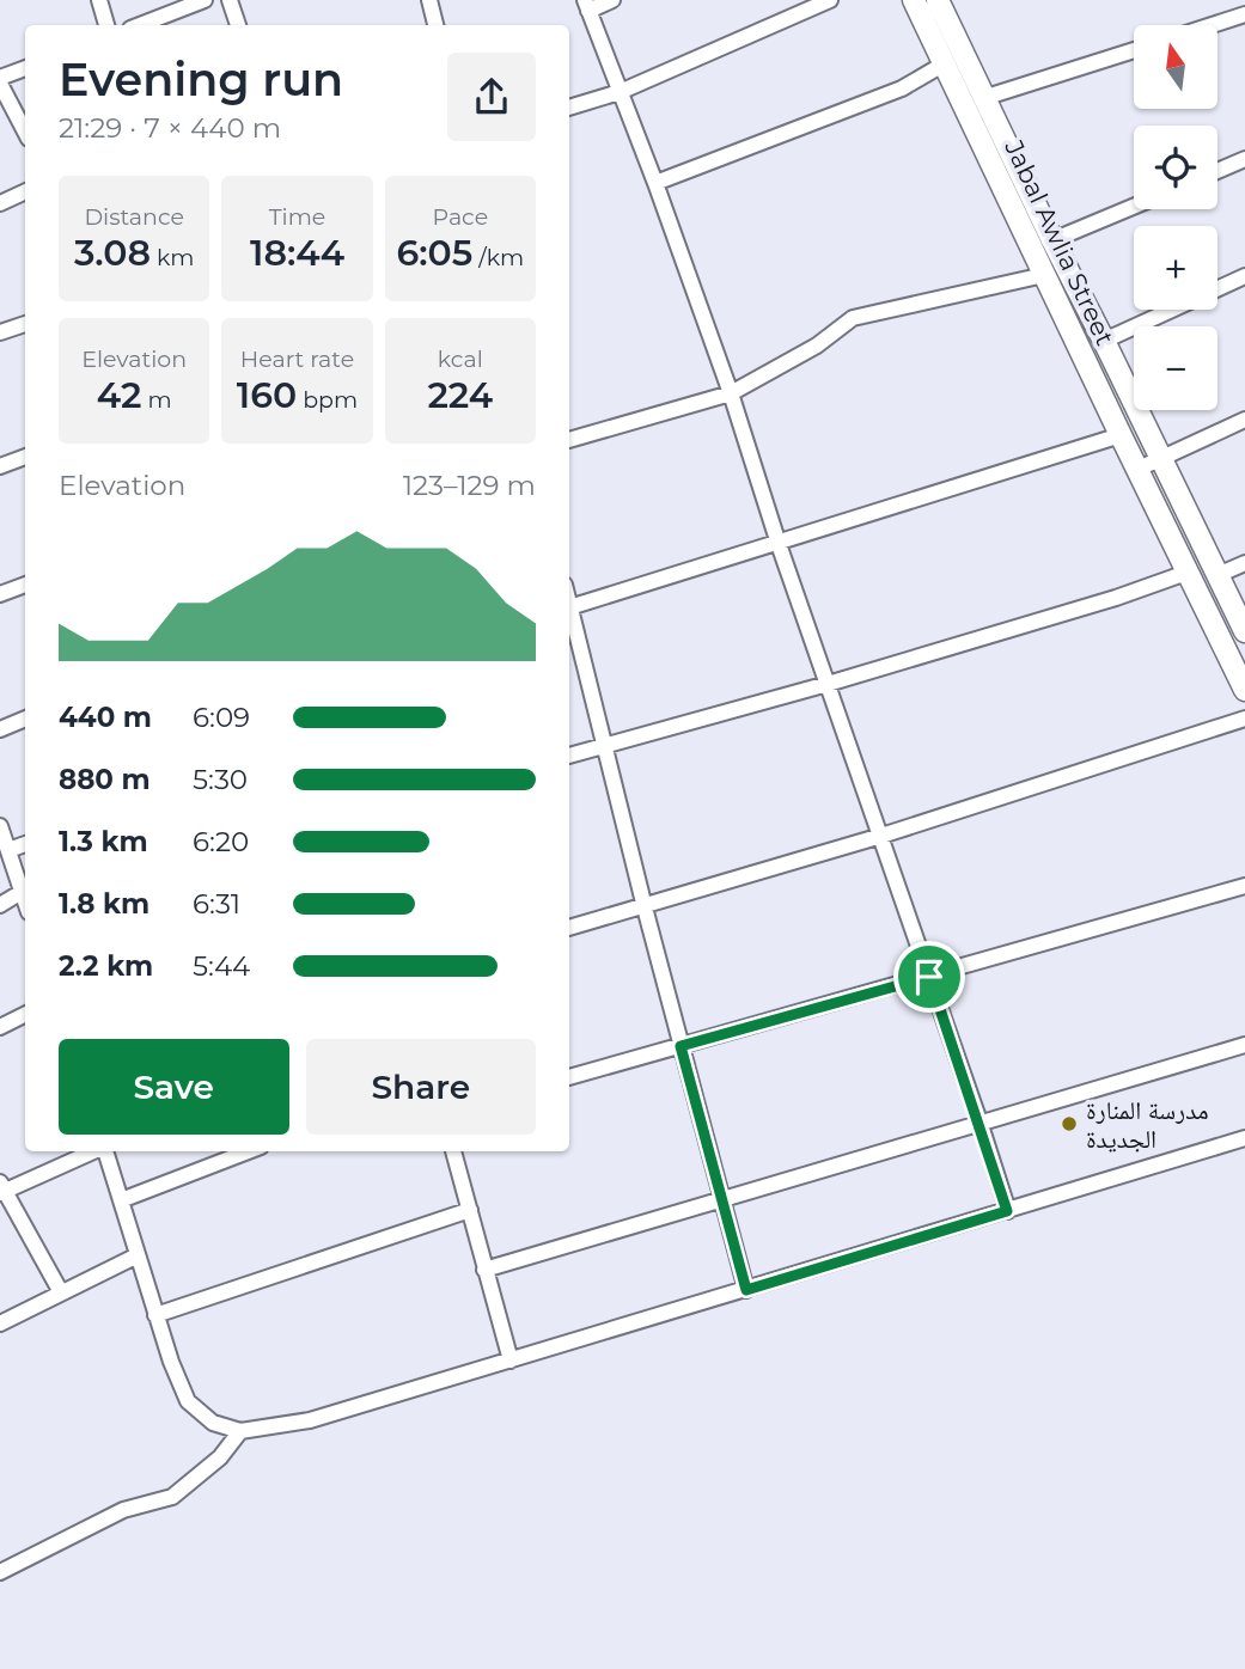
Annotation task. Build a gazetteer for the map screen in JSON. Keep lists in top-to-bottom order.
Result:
{
  "streets": {
    "main road": ["Jabal Awlia Street"]
  },
  "places": ["مدرسة المنارة الجديدة"],
  "north": "top",
  "page": {
    "map_buttons": ["+", "−"],
    "heading": ["Evening run", "21:29 · 7 × 440 m"],
    "stats": [
      ["Distance", "3.08 km"],
      ["Time", "18:44"],
      ["Pace", "6:05 /km"],
      ["Elevation", "42 m"],
      ["Heart rate", "160 bpm"],
      ["kcal", "224"]
    ],
    "chart": ["Elevation", "123–129 m"],
    "list": [
      {
        "name": "440 m",
        "note": "6:09"
      },
      {
        "name": "880 m",
        "note": "5:30"
      },
      {
        "name": "1.3 km",
        "note": "6:20"
      },
      {
        "name": "1.8 km",
        "note": "6:31"
      },
      {
        "name": "2.2 km",
        "note": "5:44"
      }
    ],
    "buttons": ["Save", "Share"]
  }
}
